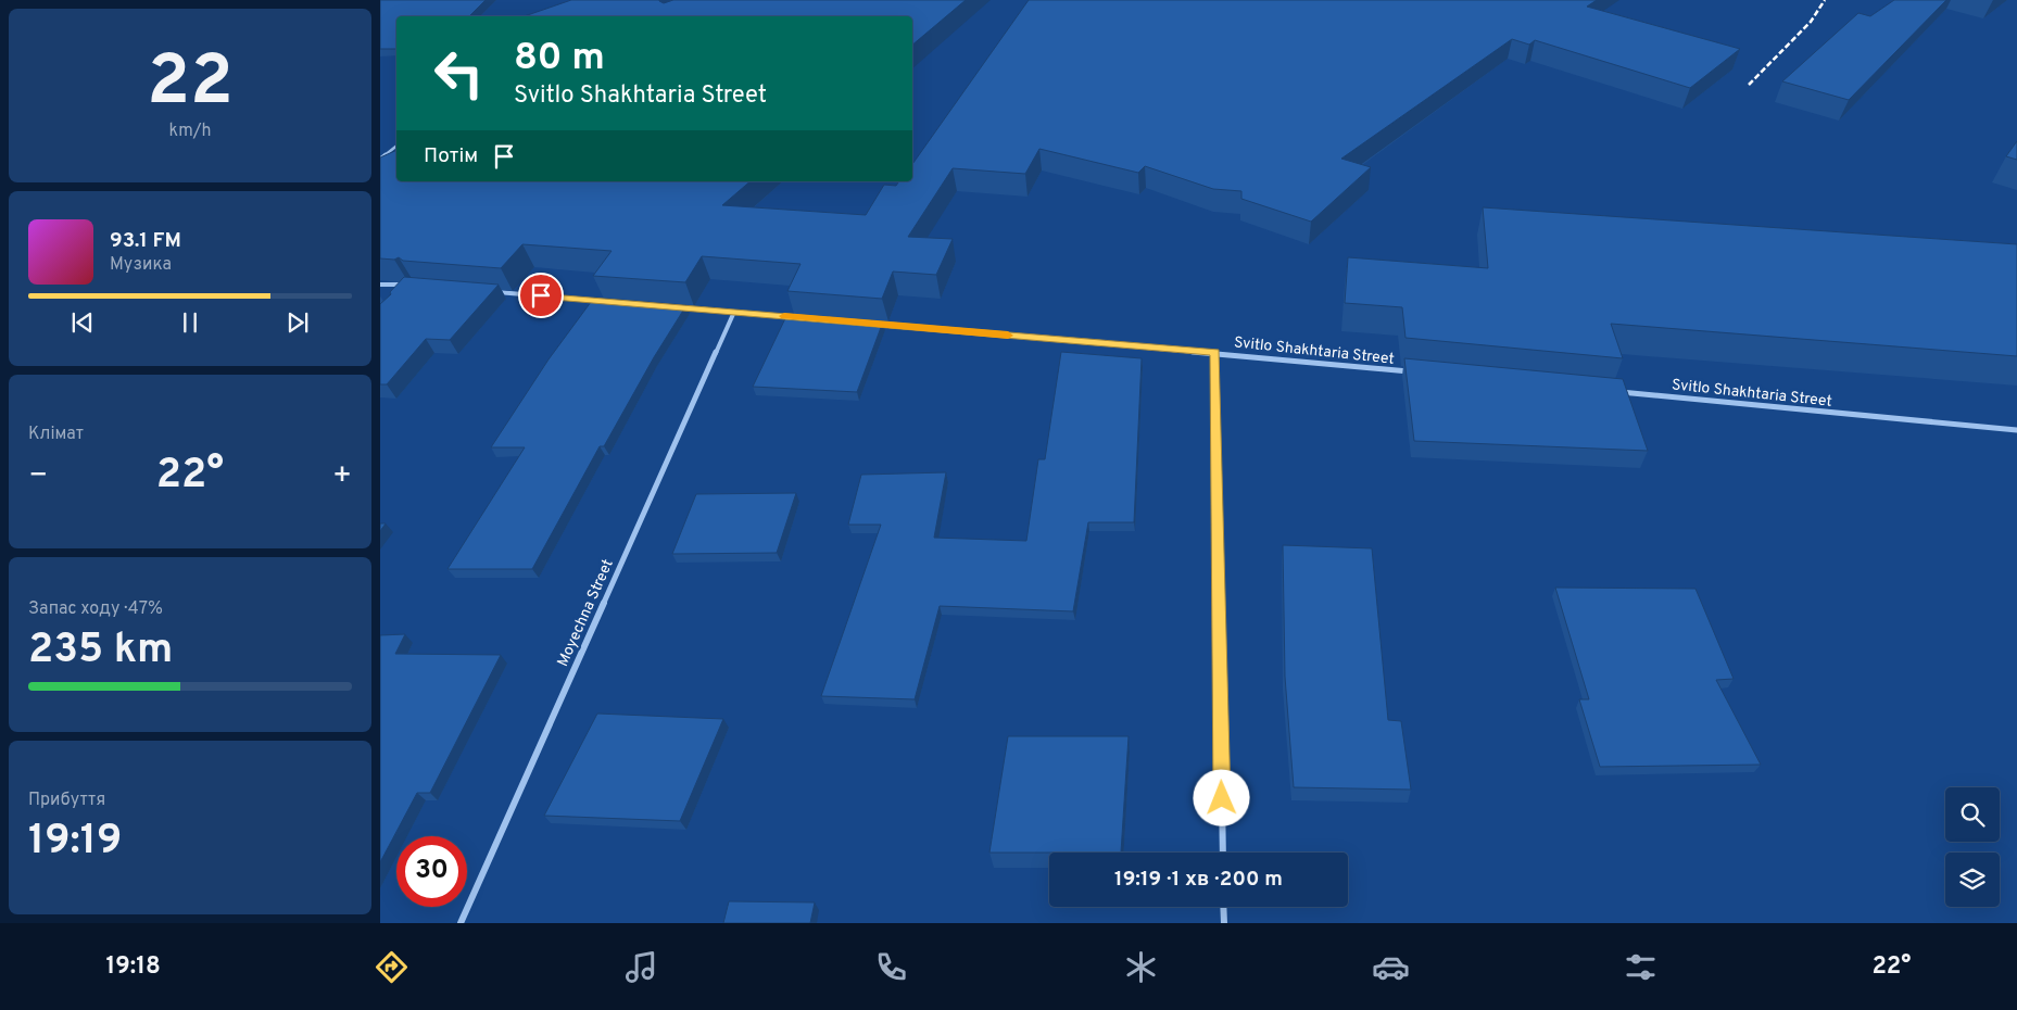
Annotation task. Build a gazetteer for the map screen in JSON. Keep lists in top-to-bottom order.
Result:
{
  "streets": {
    "street": ["Svitlo Shakhtaria Street", "Moyechna Street"]
  },
  "page": {
    "tile": [
      ["22", "km/h"],
      "Клімат",
      ["Запас ходу · 47%", "235 km"],
      ["Прибуття", "19:19"]
    ],
    "turn": ["80 m", "Svitlo Shakhtaria Street"],
    "then": "Потім",
    "song": ["93.1 FM", "Музика"],
    "heat": ["−", "22°", "+"],
    "limit": "30",
    "trip": "19:19 · 1 хв · 200 m",
    "tabs": ["19:18", "22°"]
  }
}
